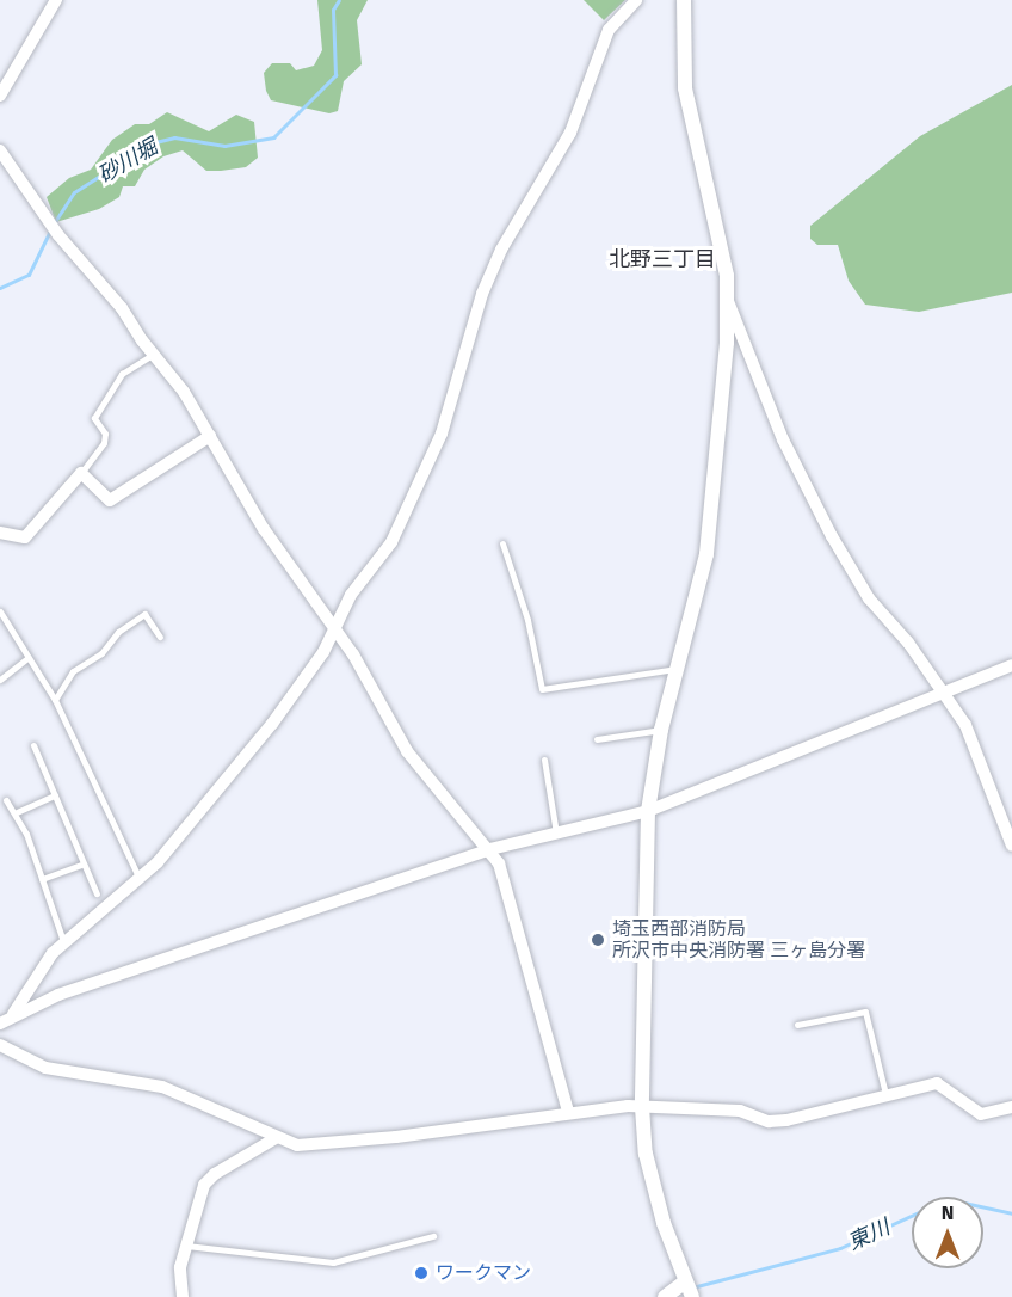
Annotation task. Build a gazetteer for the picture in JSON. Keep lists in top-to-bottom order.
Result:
{
  "districts": ["北野三丁目"],
  "water": ["砂川堀", "東川"],
  "places": ["埼玉西部消防局 所沢市中央消防署 三ヶ島分署", "ワークマン"],
  "north": "top"
}
